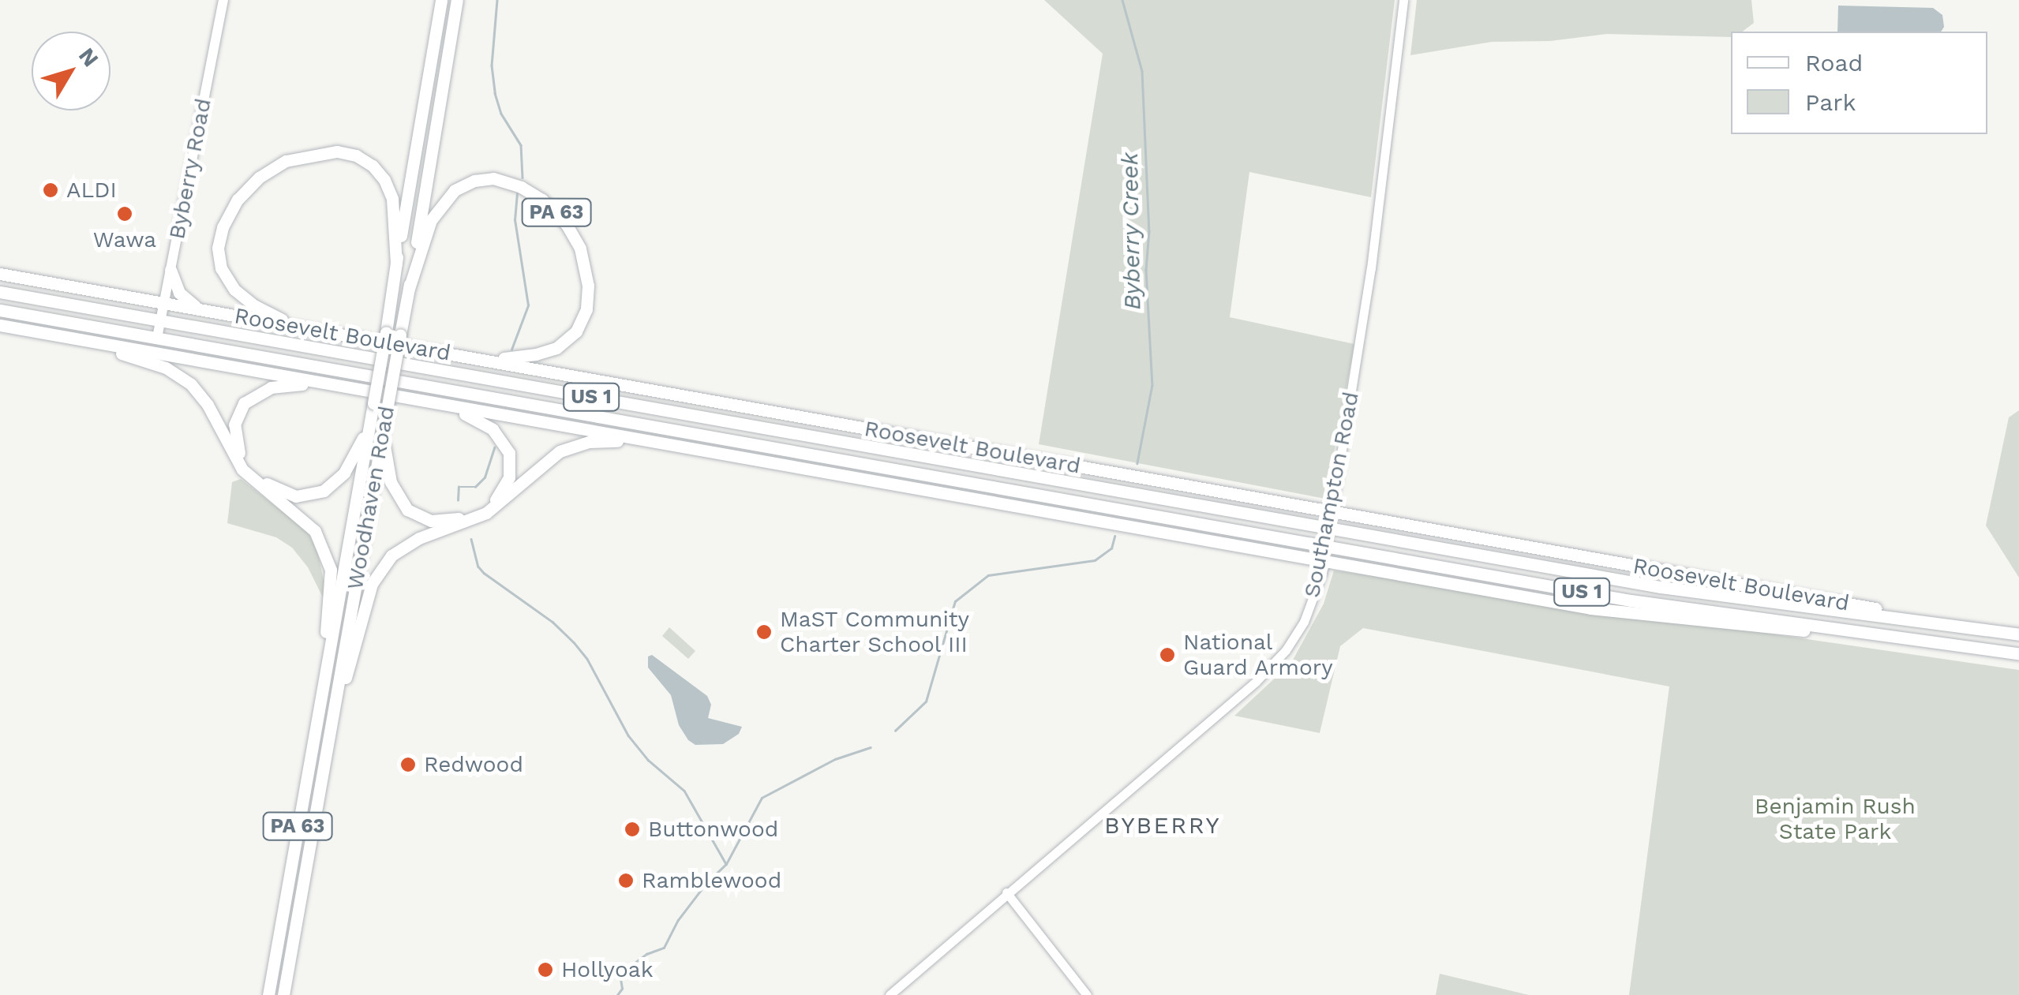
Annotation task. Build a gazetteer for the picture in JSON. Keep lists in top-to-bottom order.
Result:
{
  "streets": {
    "highway": [
      "PA 63",
      "Roosevelt Boulevard",
      "US 1",
      "Woodhaven Road"
    ],
    "main road": ["Byberry Road"],
    "street": ["Southampton Road"]
  },
  "crossings": [
    ["Byberry Road", "Roosevelt Boulevard"],
    ["PA 63", "Roosevelt Boulevard"],
    ["PA 63", "Woodhaven Road"],
    ["Roosevelt Boulevard", "Southampton Road"]
  ],
  "districts": ["BYBERRY"],
  "water": ["Byberry Creek"],
  "parks": ["Benjamin Rush State Park"],
  "places": [
    "ALDI",
    "Wawa",
    "MaST Community Charter School III",
    "National Guard Armory",
    "Redwood",
    "Buttonwood",
    "Ramblewood",
    "Hollyoak"
  ],
  "legend": ["Road", "Park"],
  "north": "top right"
}
